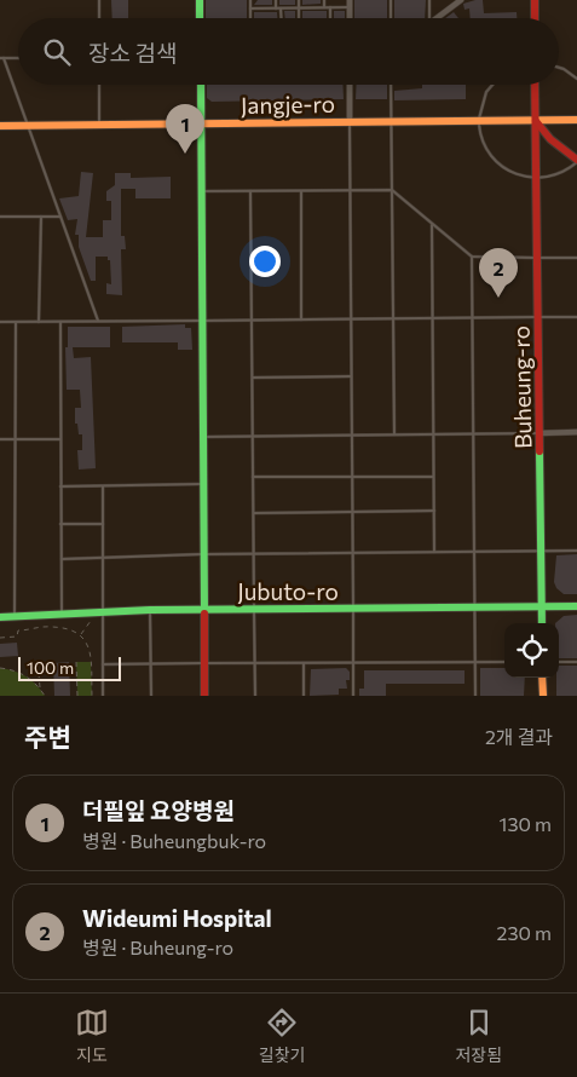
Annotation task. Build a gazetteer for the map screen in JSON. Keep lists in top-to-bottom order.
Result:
{
  "streets": {
    "main road": ["Jangje-ro", "Buheung-ro", "Jubuto-ro"]
  },
  "crossings": [
    ["Jangje-ro", "Buheung-ro"],
    ["Buheung-ro", "Jubuto-ro"]
  ],
  "scale_bar": "100 m",
  "page": {
    "search": "장소 검색",
    "pins": ["1", "2"],
    "scale": "100 m",
    "heading": ["주변", "2개 결과"],
    "list": [
      {
        "mark": "1",
        "name": "더필잎 요양병원",
        "note": "병원 · Buheungbuk-ro",
        "value": "130 m"
      },
      {
        "mark": "2",
        "name": "Wideumi Hospital",
        "note": "병원 · Buheung-ro",
        "value": "230 m"
      }
    ],
    "nav": ["지도", "길찾기", "저장됨"]
  }
}
